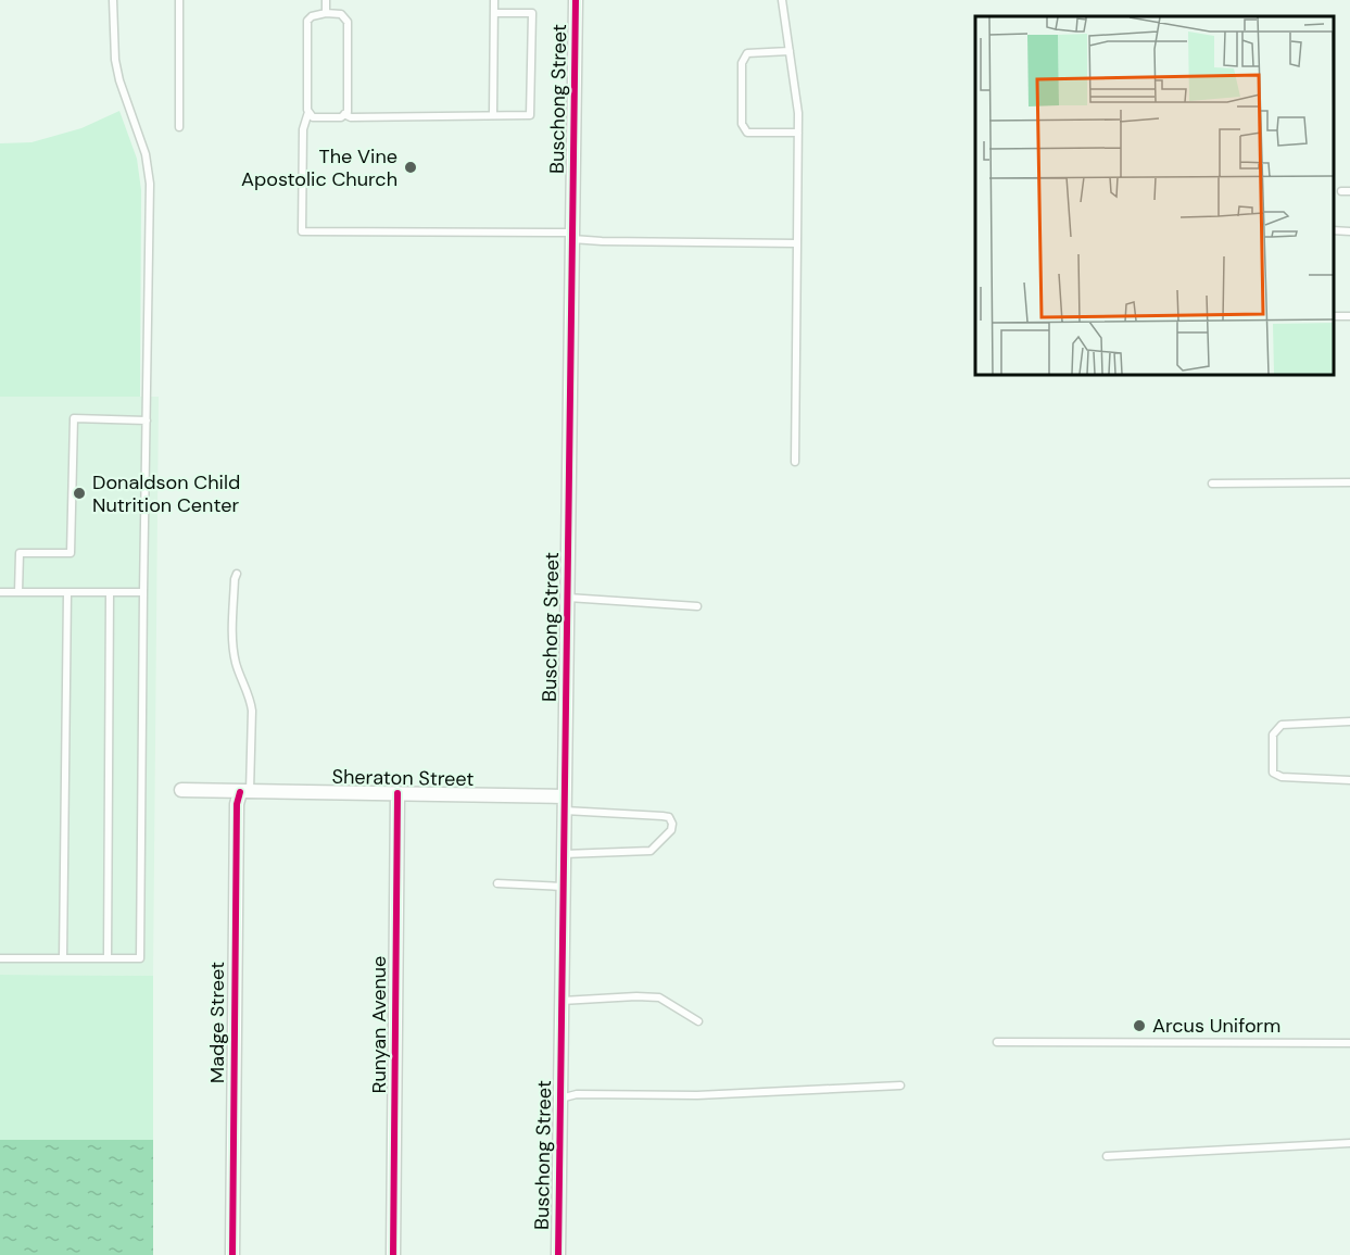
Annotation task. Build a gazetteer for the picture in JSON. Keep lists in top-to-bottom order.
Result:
{
  "streets": {
    "street": [
      "Buschong Street",
      "Sheraton Street",
      "Madge Street",
      "Runyan Avenue"
    ]
  },
  "crossings": [
    ["Buschong Street", "Sheraton Street"],
    ["Sheraton Street", "Madge Street"],
    ["Sheraton Street", "Runyan Avenue"]
  ],
  "places": ["The Vine Apostolic Church", "Donaldson Child Nutrition Center", "Arcus Uniform"]
}
